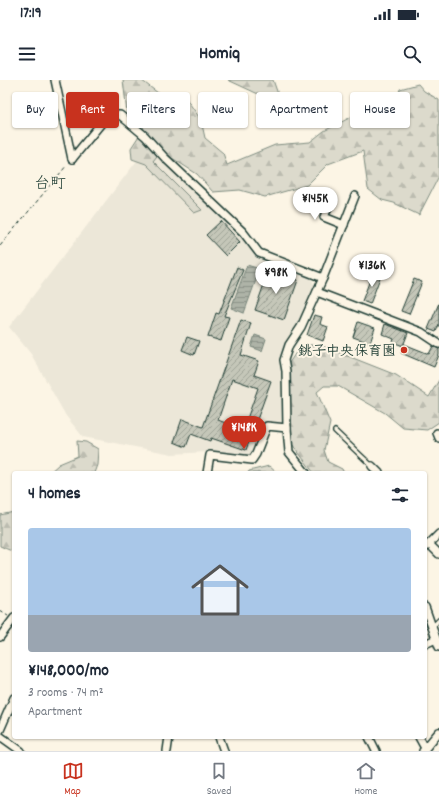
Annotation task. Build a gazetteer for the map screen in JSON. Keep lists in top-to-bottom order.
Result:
{
  "districts": ["台町"],
  "places": ["銚子中央保育園"],
  "page": {
    "status": "17:19",
    "header": "Homiq",
    "chip": [
      "Buy",
      "Rent",
      "Filters",
      "New",
      "Apartment",
      "House"
    ],
    "price": [
      "¥145K",
      "¥136K",
      "¥98K",
      "¥148K"
    ],
    "heading": "4 homes",
    "list": [
      {
        "name": "¥148,000/mo",
        "note": "3 rooms · 74 m² · Apartment"
      }
    ],
    "tabs": ["Map", "Saved", "Home"]
  }
}
